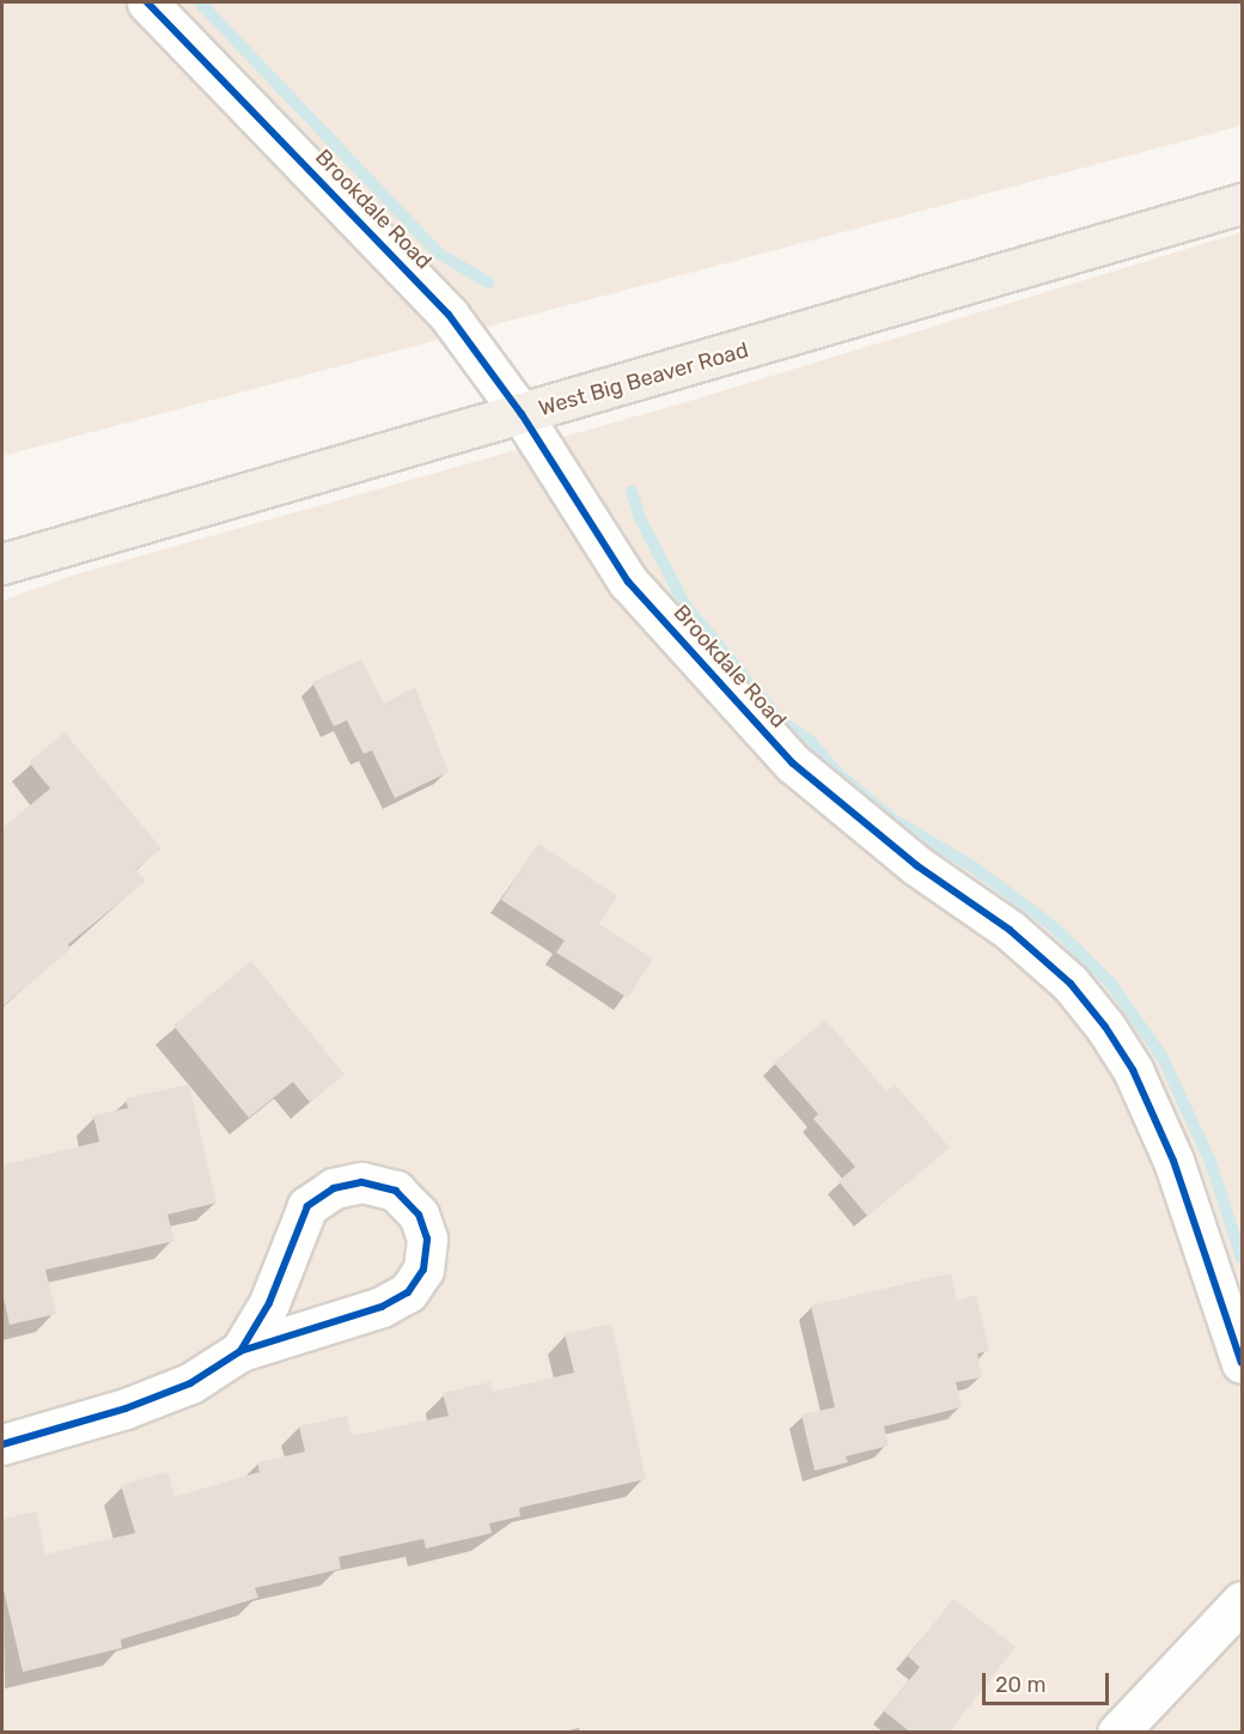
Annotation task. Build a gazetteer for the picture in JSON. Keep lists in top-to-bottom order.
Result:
{
  "streets": {
    "main road": ["West Big Beaver Road"],
    "street": ["Brookdale Road"]
  },
  "crossings": [
    ["Brookdale Road", "West Big Beaver Road"]
  ],
  "scale_bar": "20 m"
}
